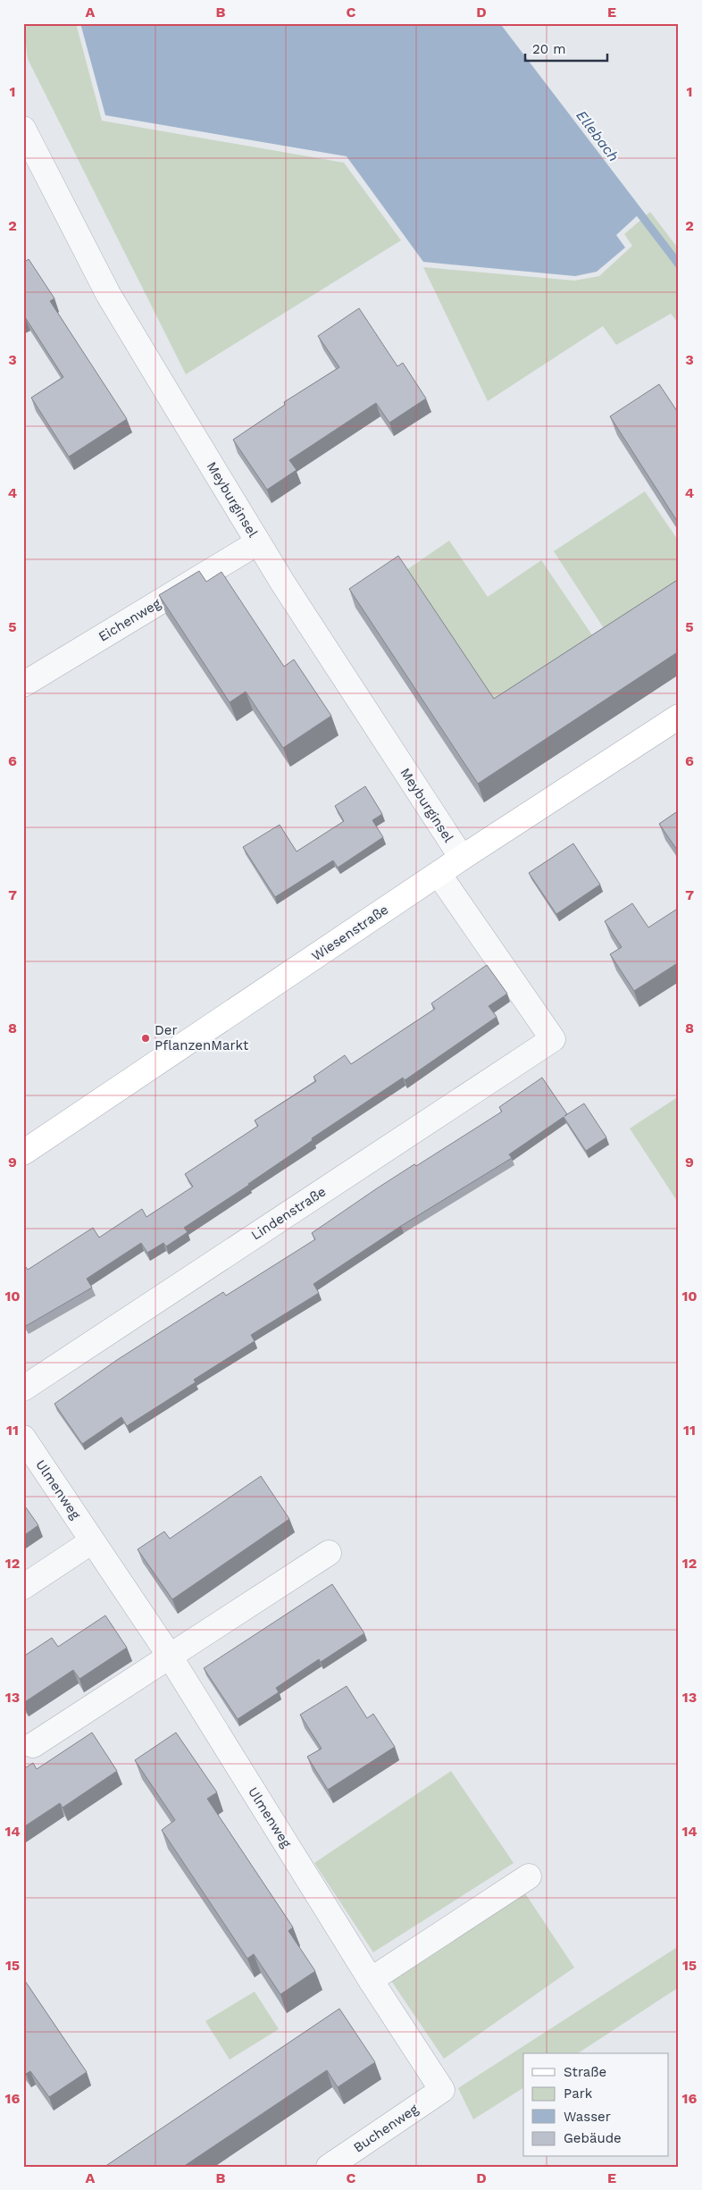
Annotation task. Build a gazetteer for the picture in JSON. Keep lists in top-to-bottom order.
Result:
{
  "streets": {
    "main road": ["Wiesenstraße"],
    "street": [
      "Meyburginsel",
      "Eichenweg",
      "Lindenstraße",
      "Ulmenweg",
      "Buchenweg"
    ]
  },
  "crossings": [
    ["Meyburginsel", "Eichenweg"],
    ["Meyburginsel", "Wiesenstraße"],
    ["Wiesenstraße", "Lindenstraße"],
    ["Ulmenweg", "Buchenweg"]
  ],
  "water": ["Ellebach"],
  "places": ["Der PflanzenMarkt"],
  "legend": [
    "Straße",
    "Park",
    "Wasser",
    "Gebäude"
  ],
  "scale_bar": "20 m",
  "grid": {
    "columns": [
      "A",
      "B",
      "C",
      "D",
      "E"
    ],
    "rows": [
      "1",
      "2",
      "3",
      "4",
      "5",
      "6",
      "7",
      "8",
      "9",
      "10",
      "11",
      "12",
      "13",
      "14",
      "15",
      "16"
    ]
  }
}
